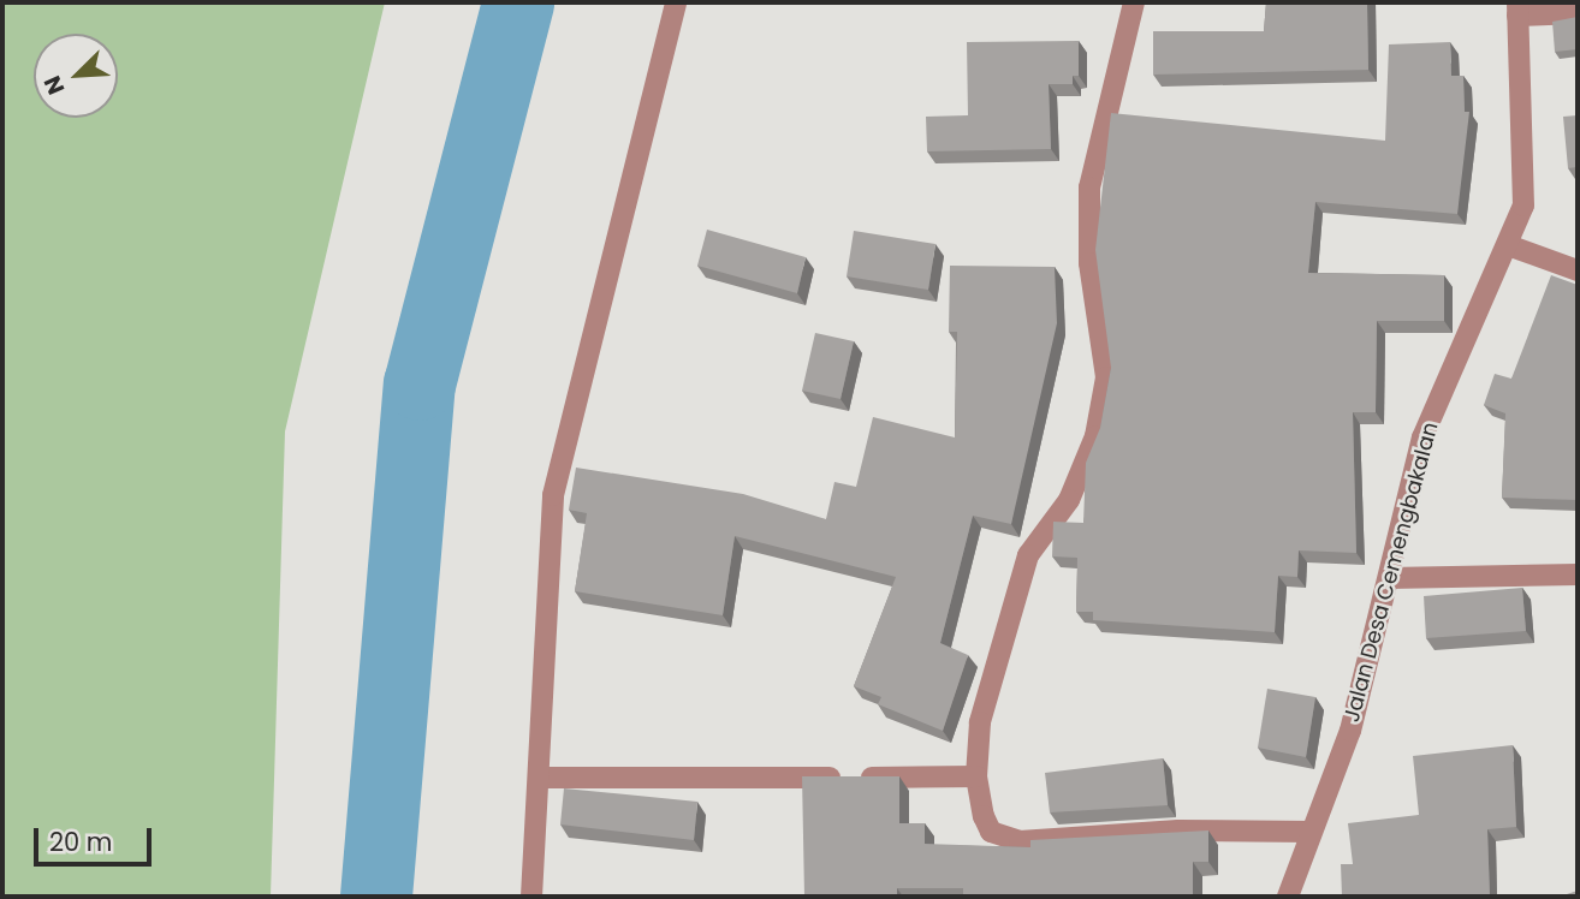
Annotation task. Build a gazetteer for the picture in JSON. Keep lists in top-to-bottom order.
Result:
{
  "streets": {
    "street": ["Jalan Desa Cemengbakalan"]
  },
  "scale_bar": "20 m",
  "north": "bottom left"
}
